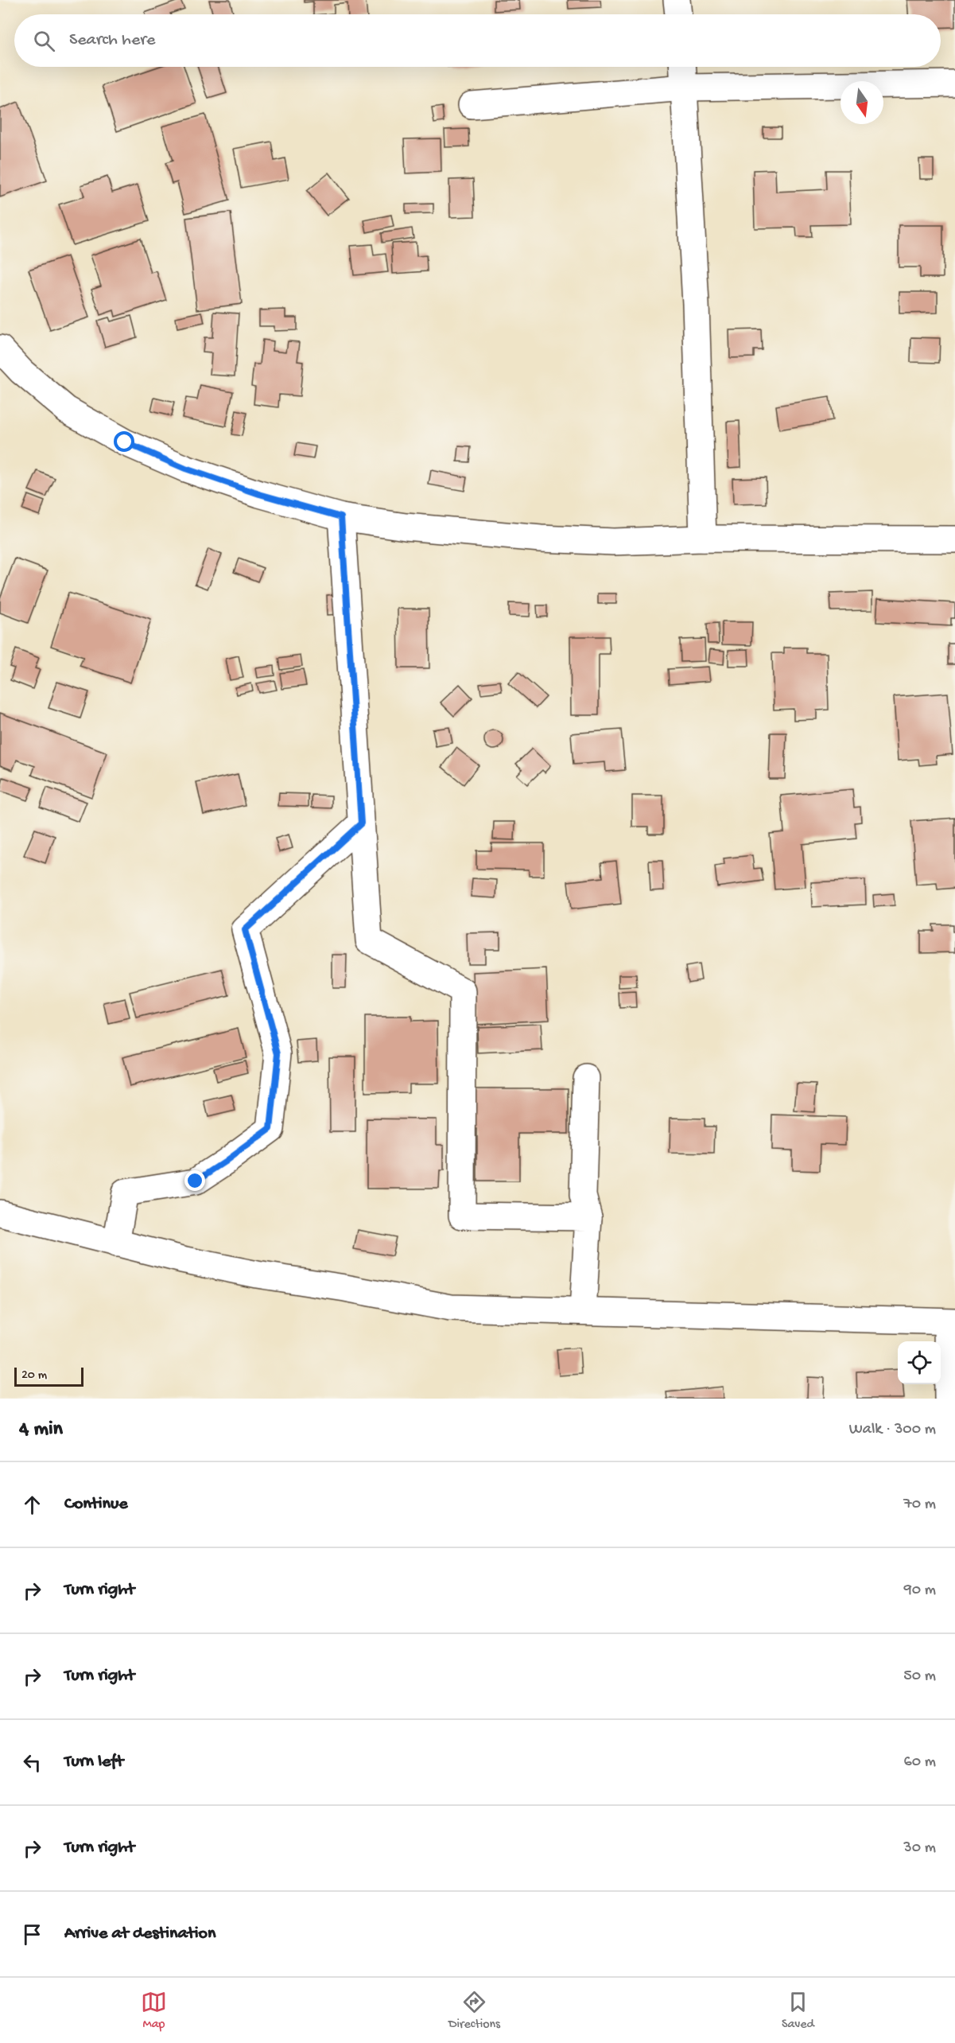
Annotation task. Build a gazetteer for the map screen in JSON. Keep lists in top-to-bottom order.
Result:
{
  "scale_bar": "20 m",
  "north": "bottom",
  "page": {
    "search": "Search here",
    "scale": "20 m",
    "heading": ["4 min", "Walk · 300 m"],
    "list": [
      ["Continue", "70 m"],
      ["Turn right", "90 m"],
      ["Turn right", "50 m"],
      ["Turn left", "60 m"],
      ["Turn right", "30 m"],
      "Arrive at destination"
    ],
    "nav": ["Map", "Directions", "Saved"]
  }
}
